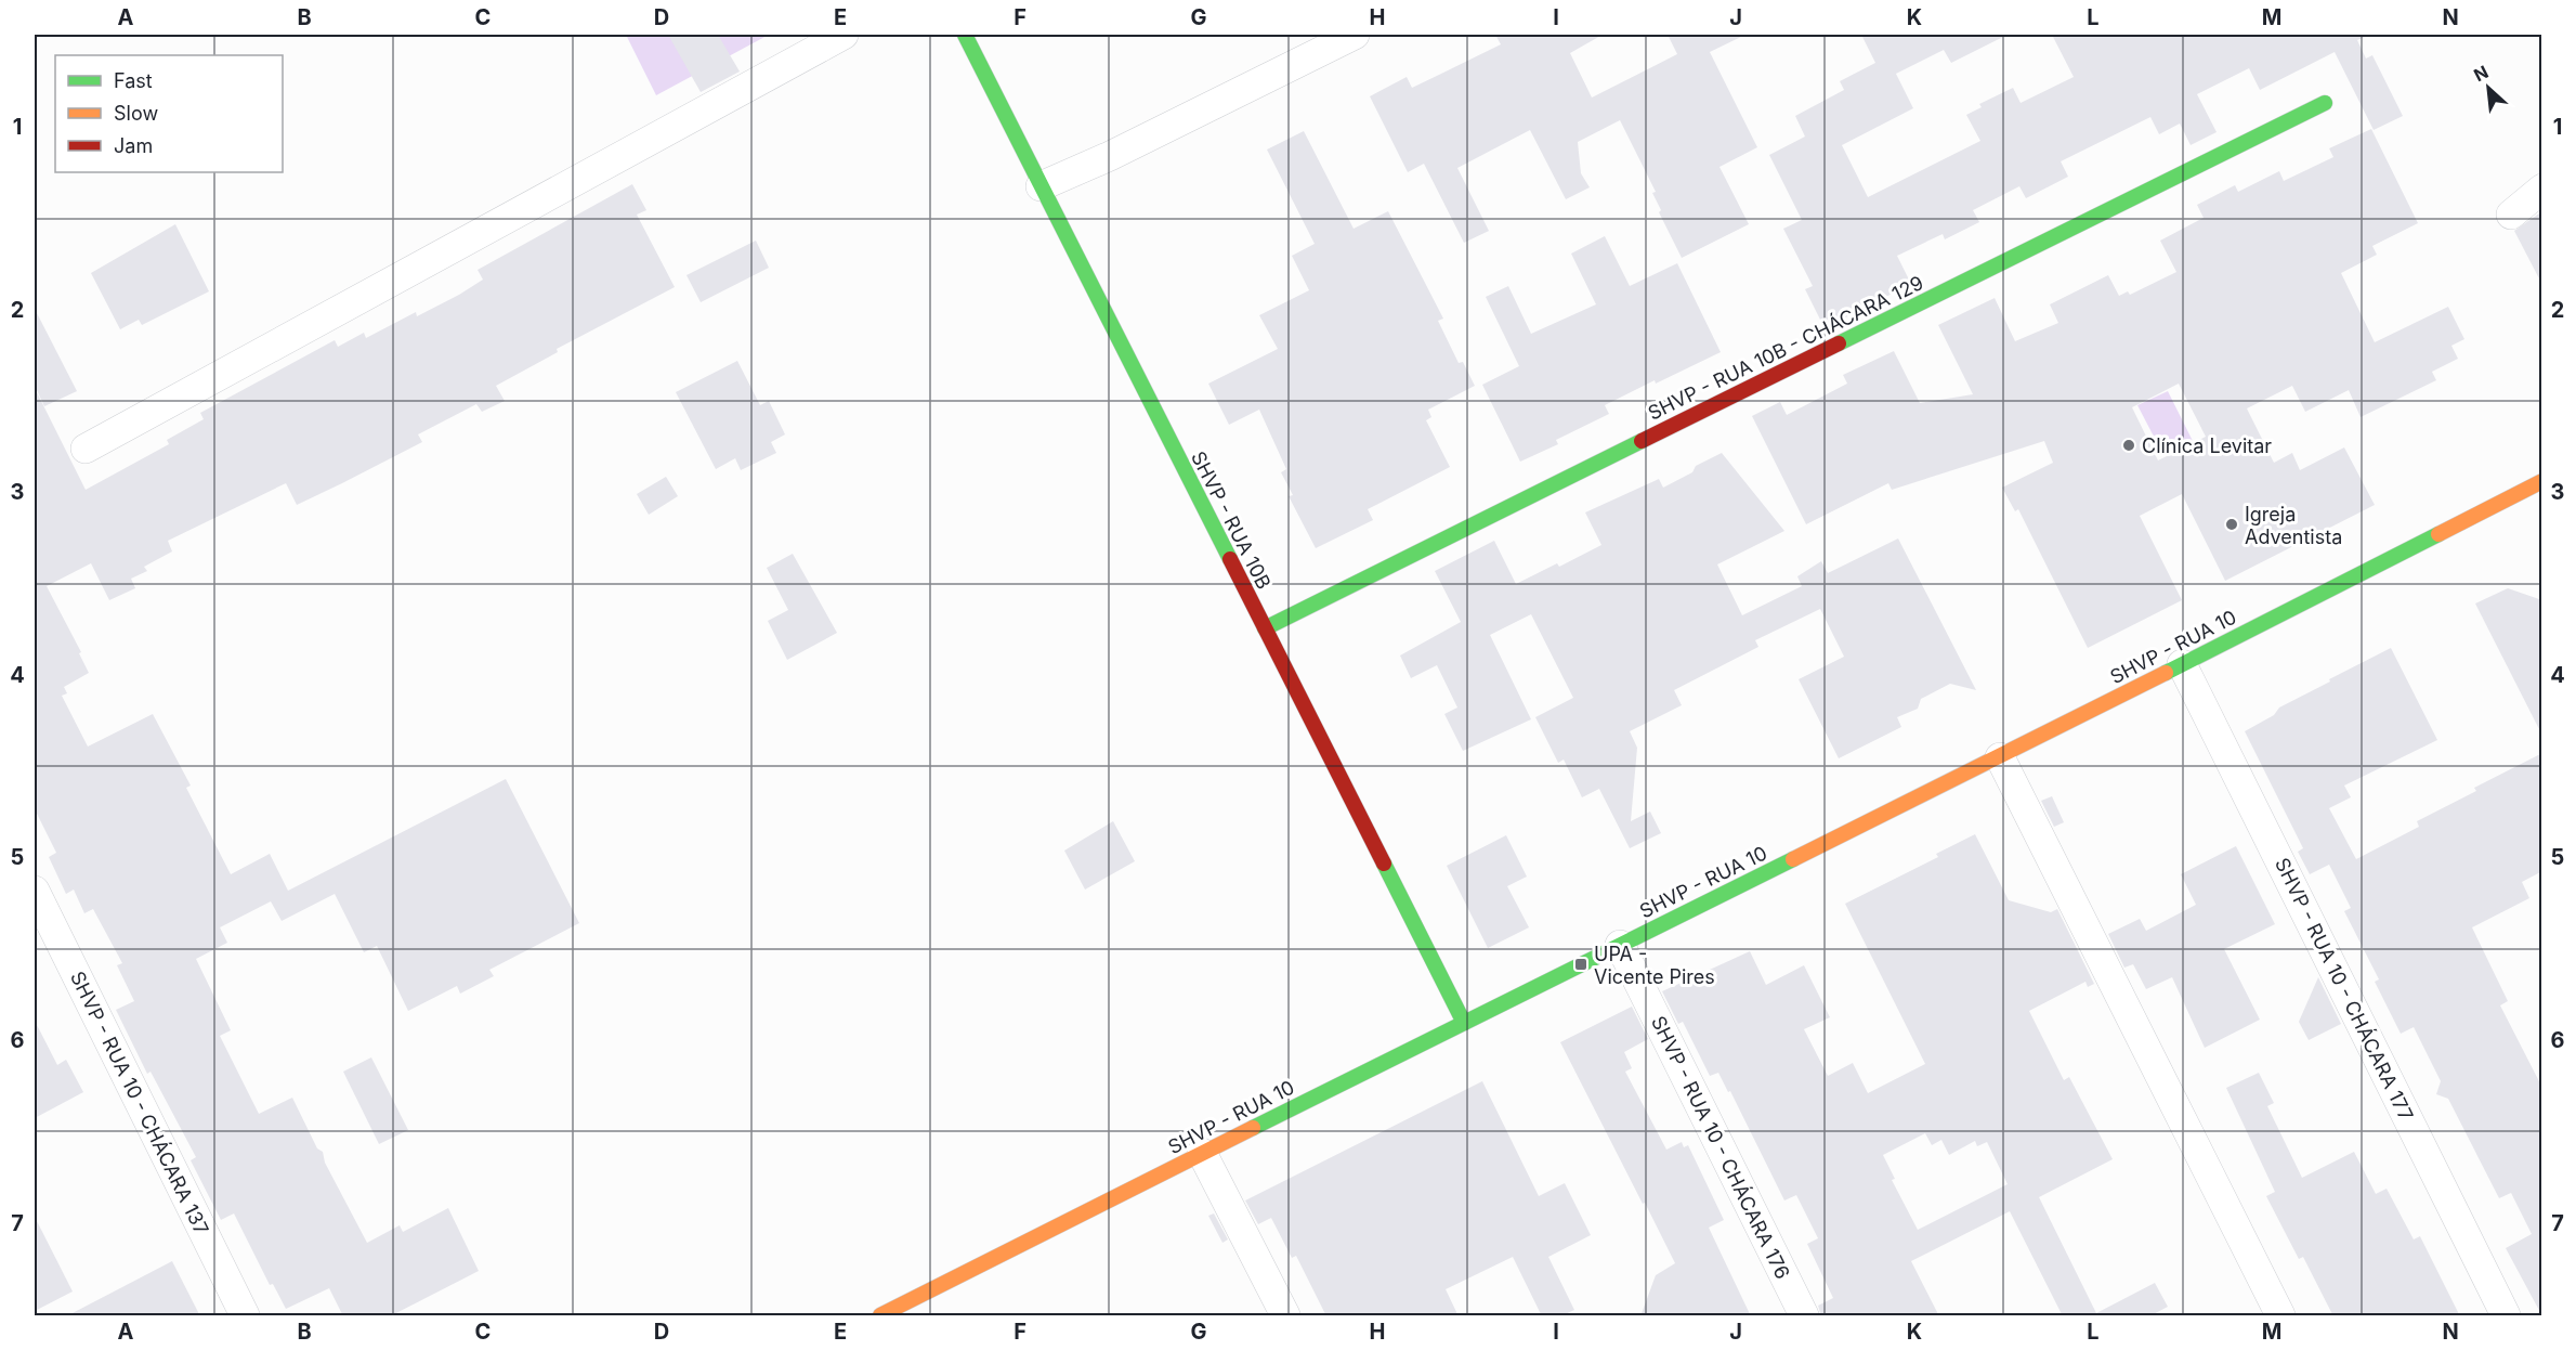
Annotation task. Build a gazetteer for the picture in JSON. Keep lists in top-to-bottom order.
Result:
{
  "streets": {
    "street": [
      "SHVP - RUA 10B - CHÁCARA 129",
      "SHVP - RUA 10B",
      "SHVP - RUA 10",
      "SHVP - RUA 10 - CHÁCARA 177",
      "SHVP - RUA 10 - CHÁCARA 137",
      "SHVP - RUA 10 - CHÁCARA 176"
    ]
  },
  "crossings": [
    ["SHVP - RUA 10B - CHÁCARA 129", "SHVP - RUA 10B"],
    ["SHVP - RUA 10B", "SHVP - RUA 10"],
    ["SHVP - RUA 10", "SHVP - RUA 10 - CHÁCARA 177"],
    ["SHVP - RUA 10", "SHVP - RUA 10 - CHÁCARA 176"]
  ],
  "places": {
    "other": ["Clínica Levitar", "Igreja Adventista"],
    "transit": ["UPA - Vicente Pires"]
  },
  "legend": ["Fast", "Slow", "Jam"],
  "north": "top left",
  "grid": {
    "columns": [
      "A",
      "B",
      "C",
      "D",
      "E",
      "F",
      "G",
      "H",
      "I",
      "J",
      "K",
      "L",
      "M",
      "N"
    ],
    "rows": [
      "1",
      "2",
      "3",
      "4",
      "5",
      "6",
      "7"
    ]
  }
}
